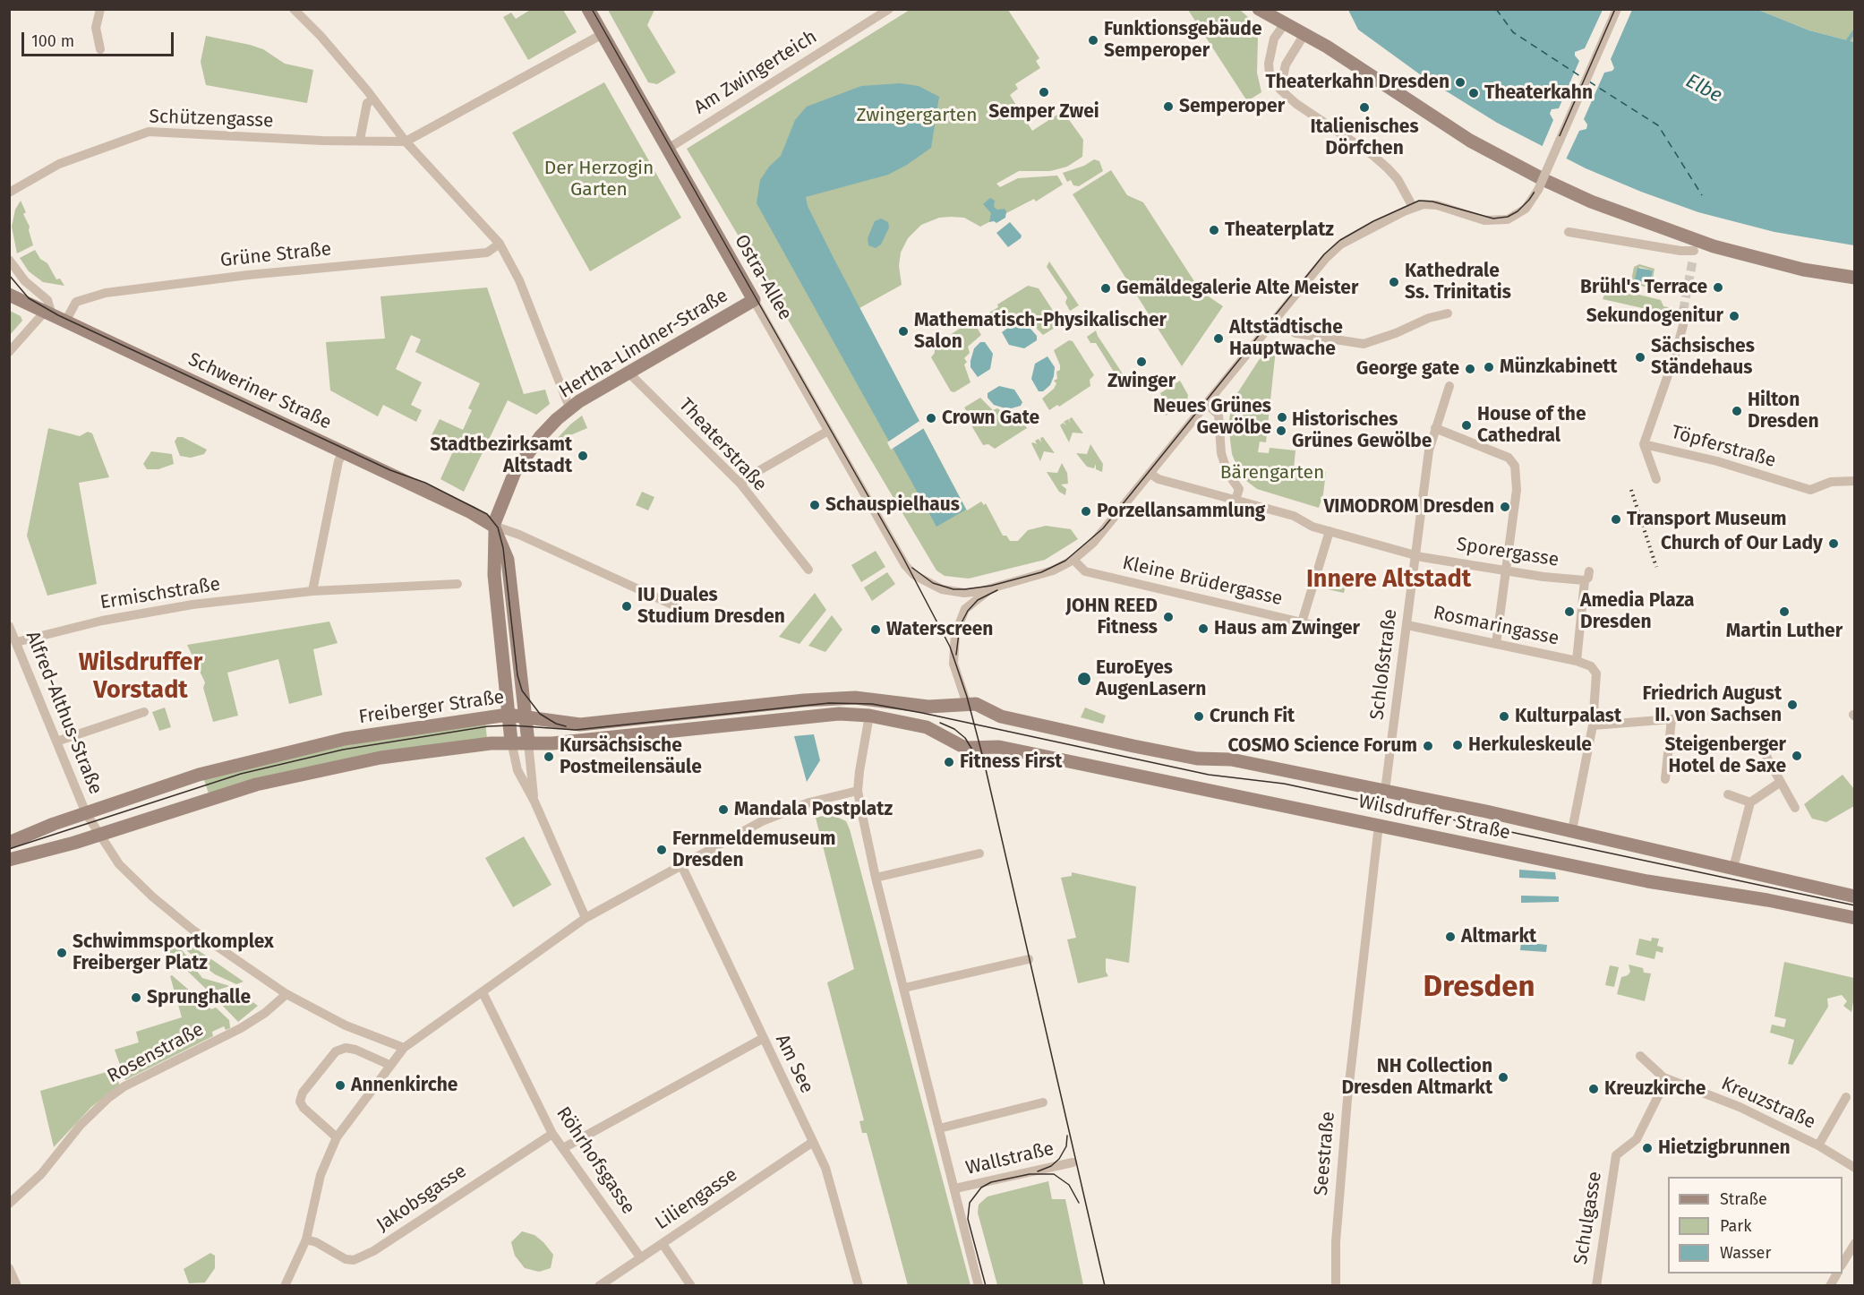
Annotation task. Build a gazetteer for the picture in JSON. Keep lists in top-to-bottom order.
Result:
{
  "streets": {
    "street": [
      "Am Zwingerteich",
      "Schützengasse",
      "Grüne Straße",
      "Ostra-Allee",
      "Hertha-Lindner-Straße",
      "Schweriner Straße",
      "Theaterstraße",
      "Töpferstraße",
      "Sporergasse",
      "Kleine Brüdergasse",
      "Ermischstraße",
      "Rosmaringasse",
      "Schloßstraße",
      "Freiberger Straße",
      "Alfred-Althus-Straße",
      "Wilsdruffer Straße",
      "Rosenstraße",
      "Am See",
      "Kreuzstraße",
      "Seestraße",
      "Wallstraße",
      "Röhrhofsgasse",
      "Jakobsgasse",
      "Liliengasse",
      "Schulgasse"
    ]
  },
  "crossings": [
    ["Am Zwingerteich", "Ostra-Allee"],
    ["Grüne Straße", "Schweriner Straße"],
    ["Ostra-Allee", "Hertha-Lindner-Straße"],
    ["Hertha-Lindner-Straße", "Schweriner Straße"],
    ["Hertha-Lindner-Straße", "Theaterstraße"],
    ["Hertha-Lindner-Straße", "Freiberger Straße"],
    ["Sporergasse", "Schloßstraße"],
    ["Ermischstraße", "Alfred-Althus-Straße"],
    ["Rosmaringasse", "Schloßstraße"],
    ["Schloßstraße", "Wilsdruffer Straße"],
    ["Freiberger Straße", "Alfred-Althus-Straße"],
    ["Freiberger Straße", "Wilsdruffer Straße"],
    ["Alfred-Althus-Straße", "Rosenstraße"],
    ["Wilsdruffer Straße", "Seestraße"],
    ["Am See", "Liliengasse"],
    ["Kreuzstraße", "Schulgasse"],
    ["Röhrhofsgasse", "Jakobsgasse"],
    ["Röhrhofsgasse", "Liliengasse"]
  ],
  "districts": ["Innere Altstadt", "Wilsdruffer Vorstadt", "Dresden"],
  "water": ["Elbe"],
  "parks": ["Zwingergarten", "Der Herzogin Garten", "Bärengarten"],
  "places": [
    "Funktionsgebäude Semperoper",
    "Theaterkahn Dresden",
    "Semper Zwei",
    "Theaterkahn",
    "Semperoper",
    "Italienisches Dörfchen",
    "Theaterplatz",
    "Kathedrale Ss. Trinitatis",
    "Brühl's Terrace",
    "Gemäldegalerie Alte Meister",
    "Sekundogenitur",
    "Mathematisch-Physikalischer Salon",
    "Altstädtische Hauptwache",
    "Sächsisches Ständehaus",
    "Zwinger",
    "Münzkabinett",
    "George gate",
    "Hilton Dresden",
    "Neues Grünes Gewölbe",
    "Crown Gate",
    "House of the Cathedral",
    "Historisches Grünes Gewölbe",
    "Stadtbezirksamt Altstadt",
    "Schauspielhaus",
    "VIMODROM Dresden",
    "Porzellansammlung",
    "Transport Museum",
    "Church of Our Lady",
    "IU Duales Studium Dresden",
    "Amedia Plaza Dresden",
    "Martin Luther",
    "JOHN REED Fitness",
    "Haus am Zwinger",
    "Waterscreen",
    "EuroEyes AugenLasern",
    "Friedrich August II. von Sachsen",
    "Crunch Fit",
    "Kulturpalast",
    "Herkuleskeule",
    "COSMO Science Forum",
    "Steigenberger Hotel de Saxe",
    "Kursächsische Postmeilensäule",
    "Fitness First",
    "Mandala Postplatz",
    "Fernmeldemuseum Dresden",
    "Altmarkt",
    "Schwimmsportkomplex Freiberger Platz",
    "Sprunghalle",
    "NH Collection Dresden Altmarkt",
    "Annenkirche",
    "Kreuzkirche",
    "Hietzigbrunnen"
  ],
  "legend": ["Straße", "Park", "Wasser"],
  "scale_bar": "100 m"
}
